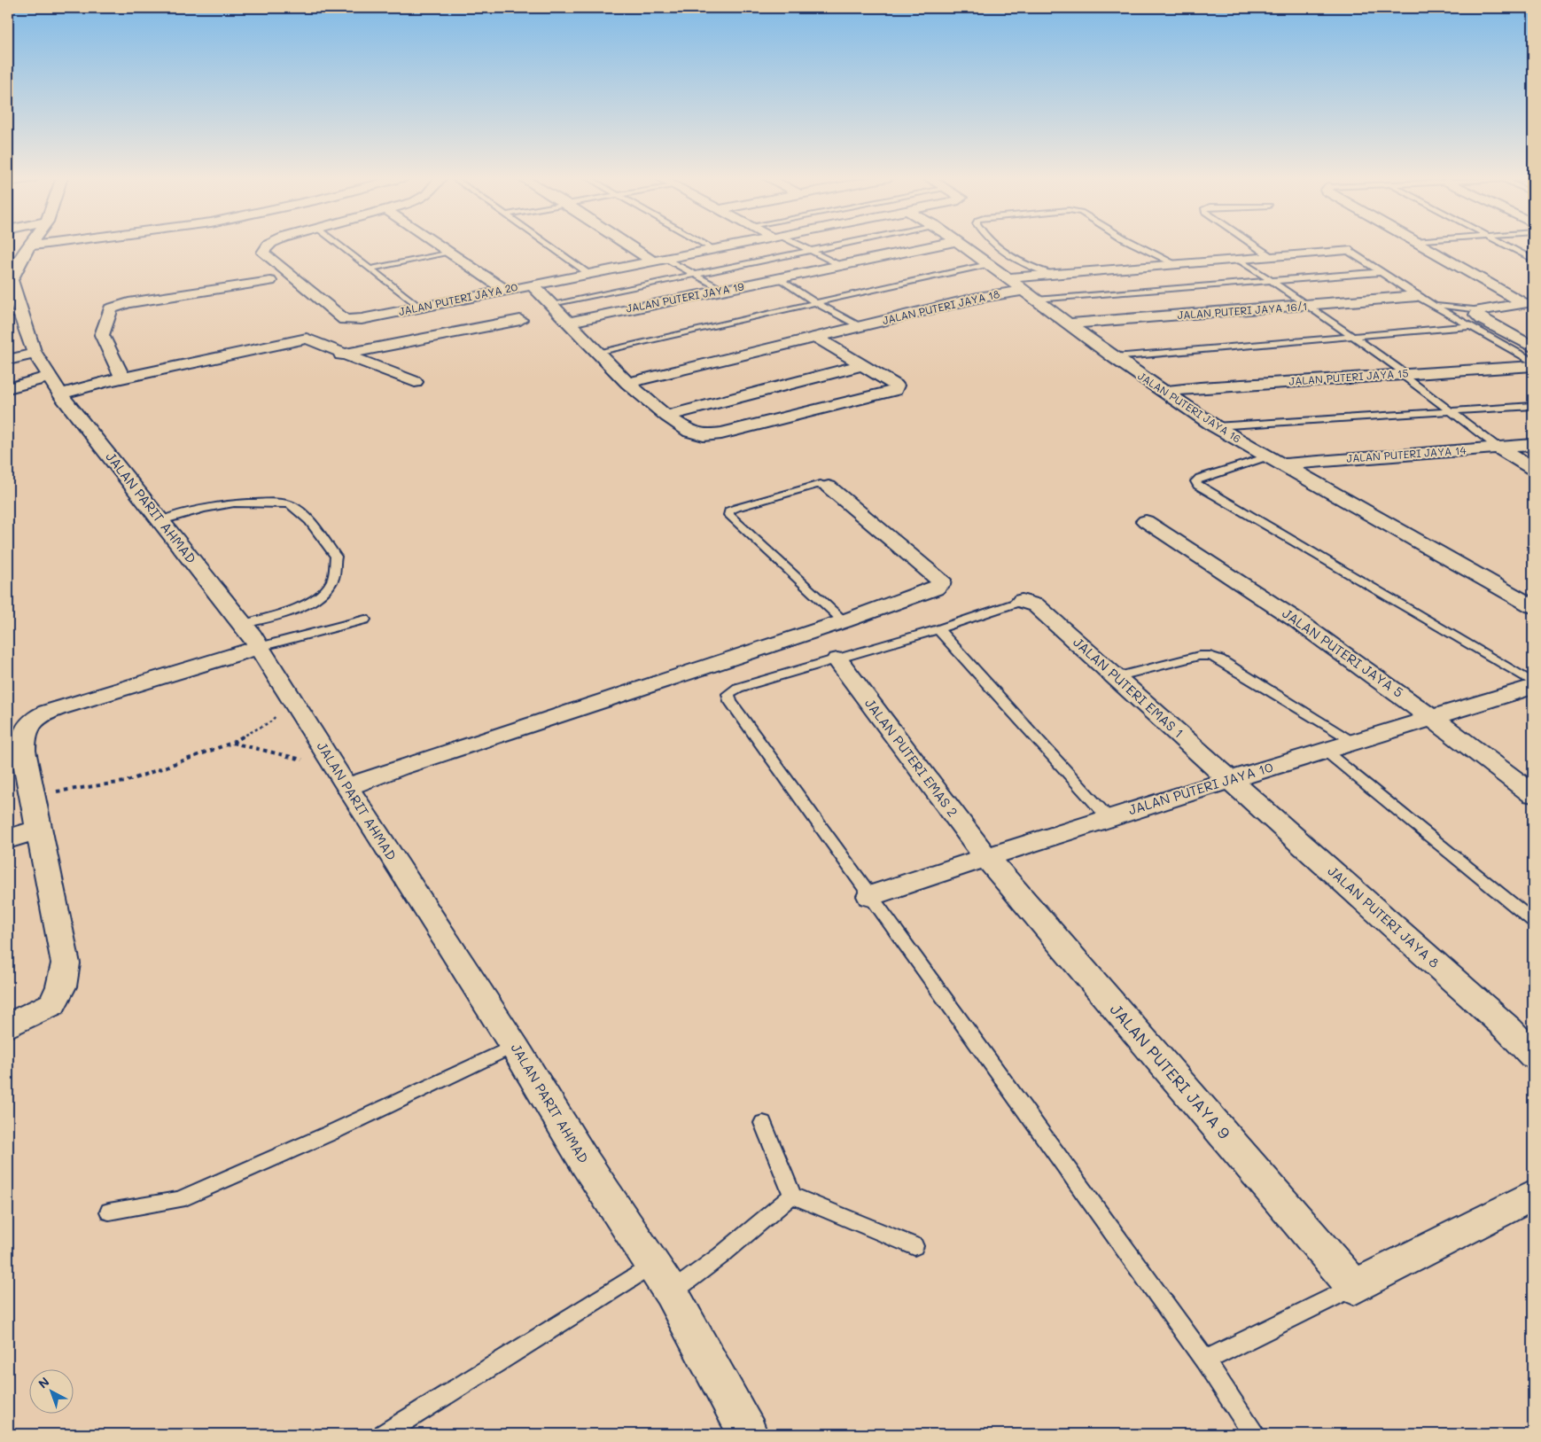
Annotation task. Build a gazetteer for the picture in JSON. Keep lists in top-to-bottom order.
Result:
{
  "streets": {
    "street": [
      "JALAN PUTERI JAYA 19",
      "JALAN PUTERI JAYA 20",
      "JALAN PUTERI JAYA 18",
      "JALAN PUTERI JAYA 16/1",
      "JALAN PUTERI JAYA 15",
      "JALAN PUTERI JAYA 16",
      "JALAN PUTERI JAYA 14",
      "JALAN PARIT AHMAD",
      "JALAN PUTERI JAYA 5",
      "JALAN PUTERI EMAS 1",
      "JALAN PUTERI EMAS 2",
      "JALAN PUTERI JAYA 10",
      "JALAN PUTERI JAYA 8",
      "JALAN PUTERI JAYA 9"
    ]
  },
  "crossings": [
    ["JALAN PUTERI JAYA 18", "JALAN PUTERI JAYA 16"],
    ["JALAN PUTERI JAYA 16/1", "JALAN PUTERI JAYA 16"],
    ["JALAN PUTERI JAYA 15", "JALAN PUTERI JAYA 16"],
    ["JALAN PUTERI JAYA 16", "JALAN PUTERI JAYA 14"],
    ["JALAN PUTERI JAYA 5", "JALAN PUTERI JAYA 10"],
    ["JALAN PUTERI EMAS 1", "JALAN PUTERI JAYA 10"],
    ["JALAN PUTERI EMAS 1", "JALAN PUTERI JAYA 8"],
    ["JALAN PUTERI EMAS 2", "JALAN PUTERI JAYA 10"],
    ["JALAN PUTERI EMAS 2", "JALAN PUTERI JAYA 9"],
    ["JALAN PUTERI JAYA 10", "JALAN PUTERI JAYA 8"],
    ["JALAN PUTERI JAYA 10", "JALAN PUTERI JAYA 9"]
  ],
  "north": "top left"
}
